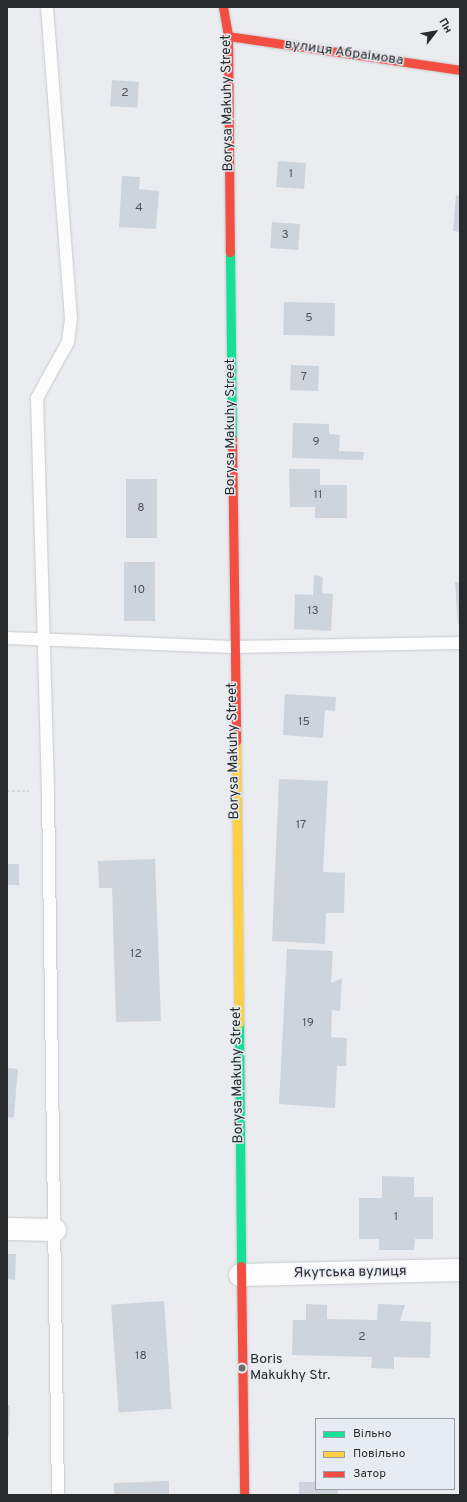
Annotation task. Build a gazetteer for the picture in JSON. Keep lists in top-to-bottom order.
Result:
{
  "streets": {
    "main road": ["вулиця Абраімова", "Borysa Makuhy Street"],
    "street": ["Якутська вулиця"]
  },
  "crossings": [
    ["вулиця Абраімова", "Borysa Makuhy Street"],
    ["Borysa Makuhy Street", "Якутська вулиця"]
  ],
  "places": ["Boris Makukhy Str."],
  "house_numbers": [
    "2",
    "1",
    "4",
    "3",
    "5",
    "7",
    "9",
    "11",
    "8",
    "10",
    "13",
    "15",
    "17",
    "12",
    "19",
    "1",
    "2",
    "18"
  ],
  "legend": ["Вільно", "Повільно", "Затор"],
  "north": "top right"
}
